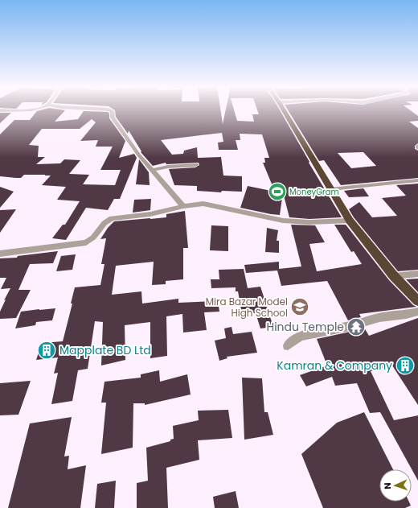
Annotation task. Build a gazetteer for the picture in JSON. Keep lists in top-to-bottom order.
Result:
{
  "places": {
    "sports": ["MoneyGram"],
    "school or university": ["Mira Bazar Model High School"],
    "temple": ["Hindu Temple"],
    "building": ["Mapplate BD Ltd", "Kamran & Company"]
  },
  "north": "left"
}
